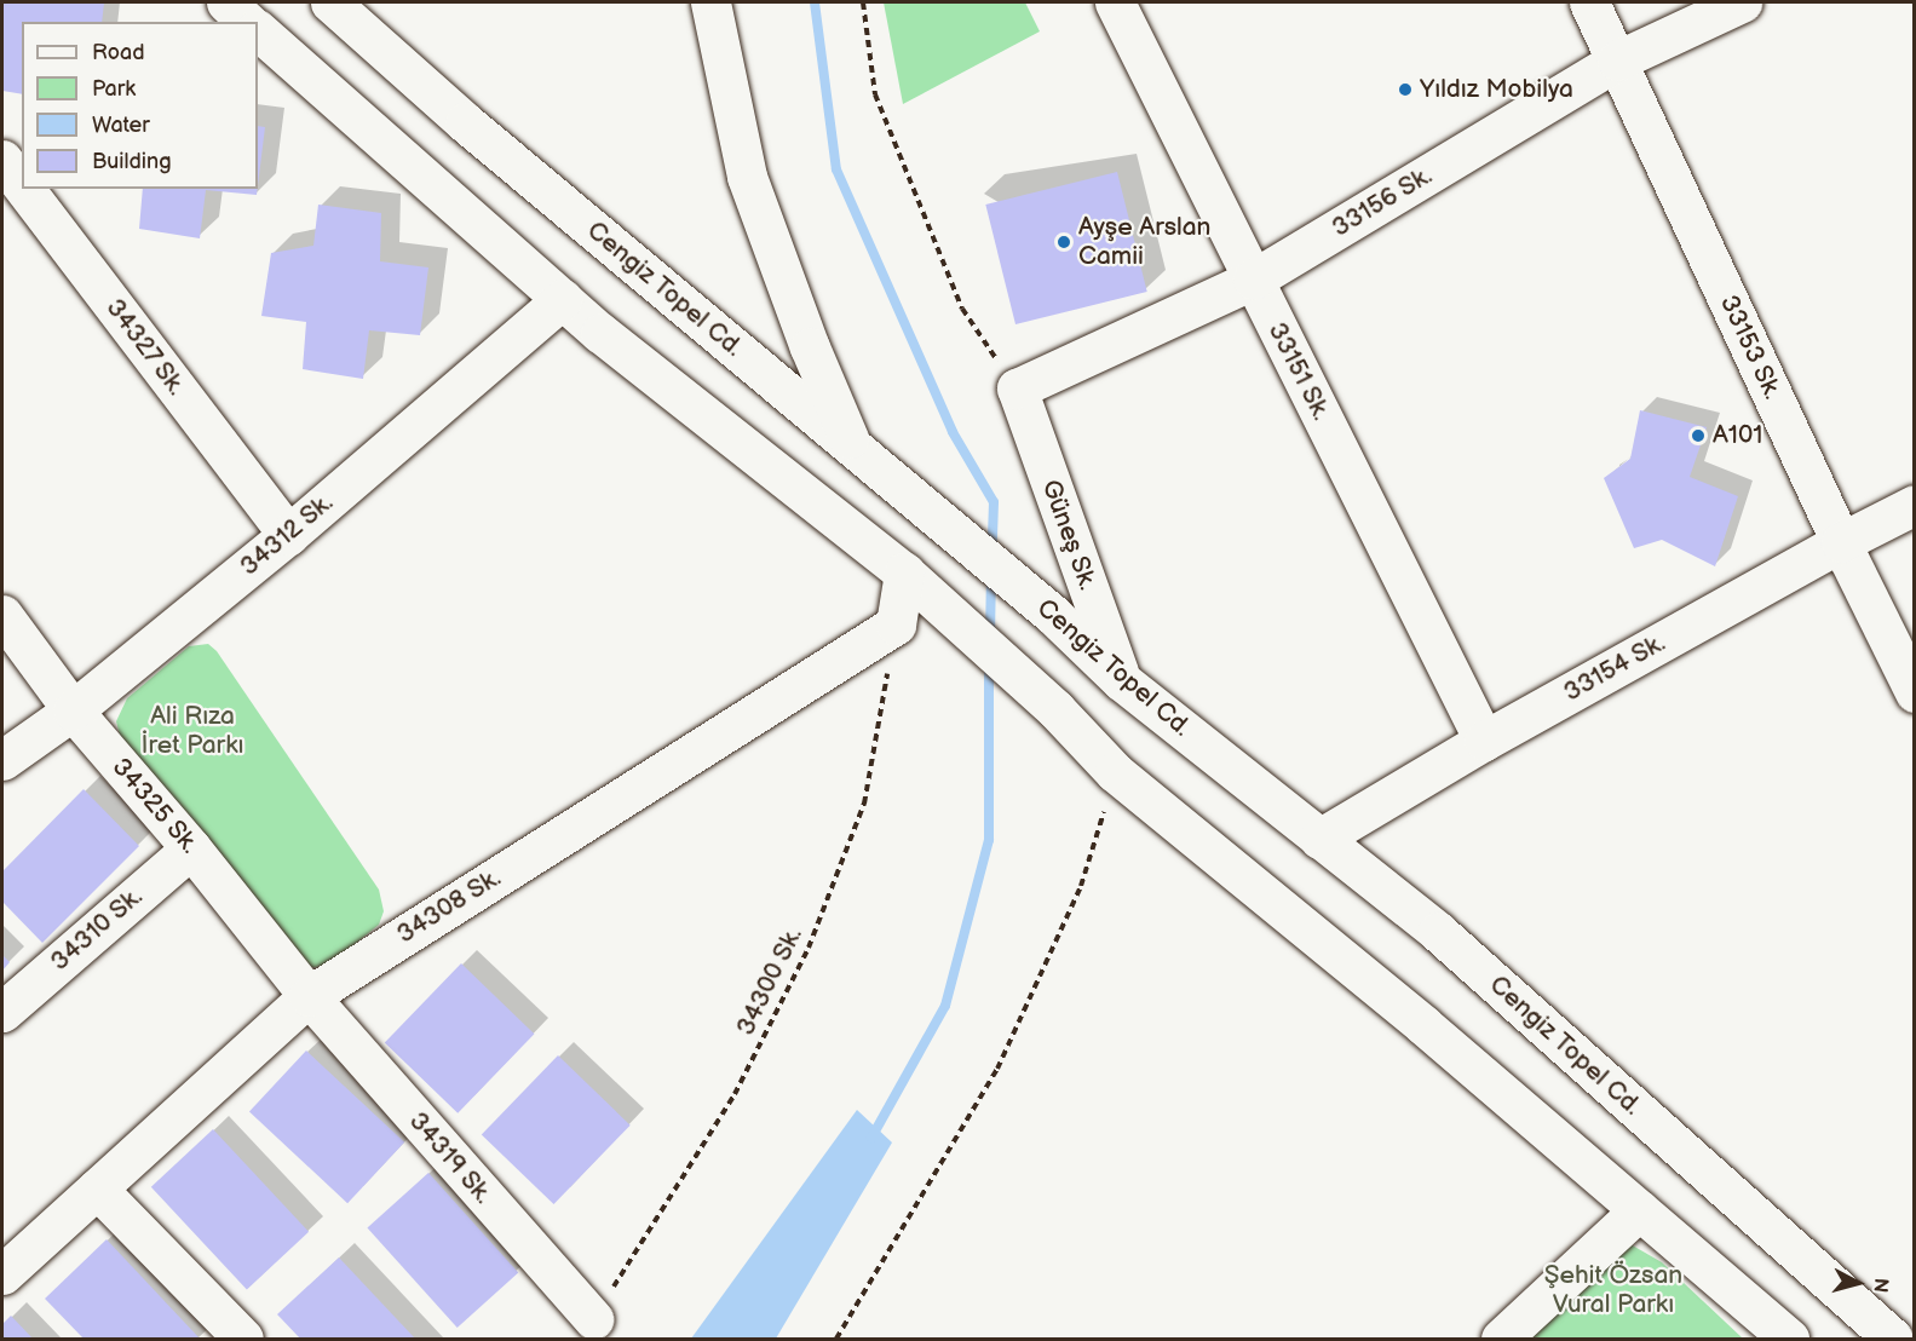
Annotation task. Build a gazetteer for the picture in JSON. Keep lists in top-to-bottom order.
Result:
{
  "streets": {
    "street": [
      "33156 Sk.",
      "Cengiz Topel Cd.",
      "34327 Sk.",
      "33153 Sk.",
      "33151 Sk.",
      "34312 Sk.",
      "Güneş Sk.",
      "33154 Sk.",
      "34325 Sk.",
      "34308 Sk.",
      "34310 Sk.",
      "34319 Sk."
    ],
    "path": ["34300 Sk."]
  },
  "crossings": [
    ["33156 Sk.", "33153 Sk."],
    ["33156 Sk.", "33151 Sk."],
    ["33156 Sk.", "Güneş Sk."],
    ["Cengiz Topel Cd.", "Güneş Sk."],
    ["Cengiz Topel Cd.", "33154 Sk."],
    ["34327 Sk.", "34312 Sk."],
    ["33153 Sk.", "33154 Sk."],
    ["33151 Sk.", "33154 Sk."],
    ["34312 Sk.", "34325 Sk."],
    ["34325 Sk.", "34308 Sk."],
    ["34325 Sk.", "34310 Sk."],
    ["34325 Sk.", "34319 Sk."],
    ["34308 Sk.", "34300 Sk."],
    ["34308 Sk.", "34319 Sk."],
    ["34300 Sk.", "34319 Sk."]
  ],
  "parks": ["Ali Rıza İret Parkı", "Şehit Özsan Vural Parkı"],
  "places": ["Yıldız Mobilya", "Ayşe Arslan Camii", "A101"],
  "legend": [
    "Road",
    "Park",
    "Water",
    "Building"
  ],
  "north": "right"
}
